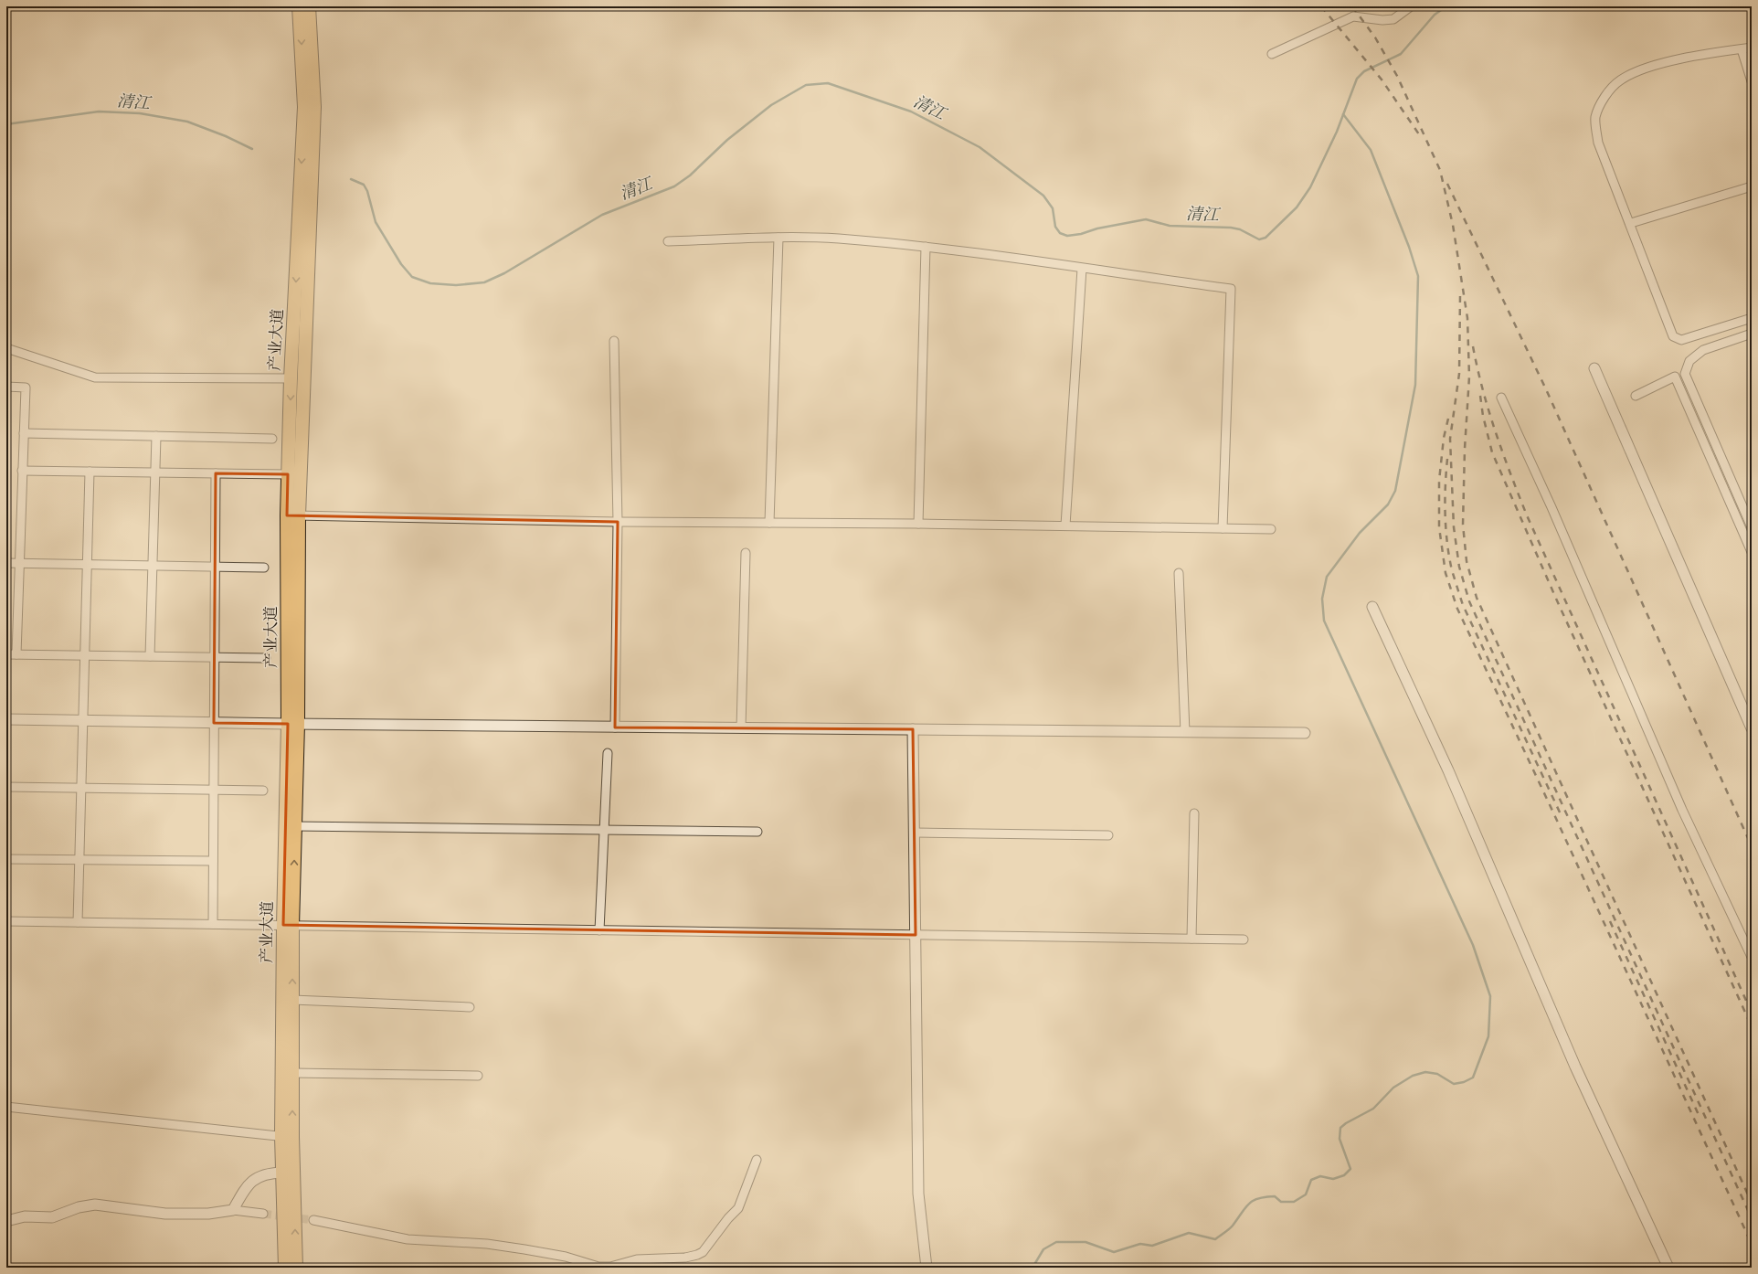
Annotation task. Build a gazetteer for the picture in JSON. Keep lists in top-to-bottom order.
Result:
{
  "streets": {
    "main road": ["产业大道"]
  },
  "water": ["清江"]
}
